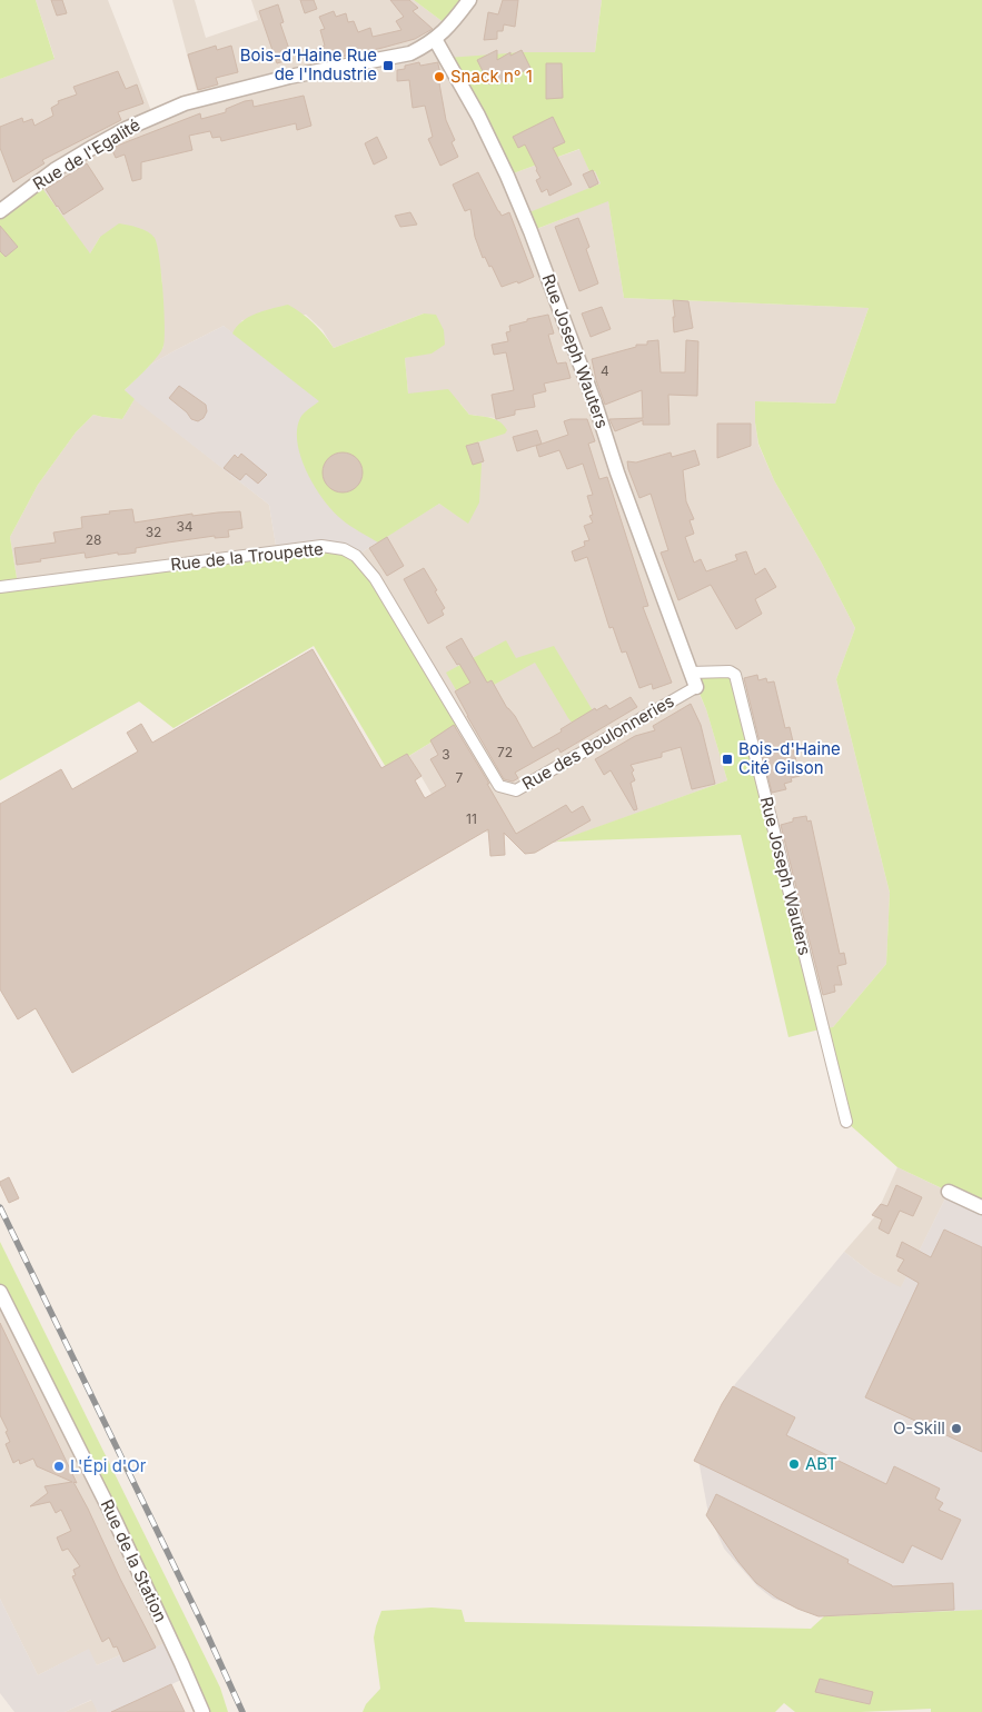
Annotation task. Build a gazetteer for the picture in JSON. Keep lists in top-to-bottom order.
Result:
{
  "streets": {
    "street": [
      "Rue de l'Egalité",
      "Rue Joseph Wauters",
      "Rue de la Troupette",
      "Rue des Boulonneries",
      "Rue de la Station"
    ]
  },
  "crossings": [
    ["Rue de l'Egalité", "Rue Joseph Wauters"],
    ["Rue Joseph Wauters", "Rue des Boulonneries"],
    ["Rue de la Troupette", "Rue des Boulonneries"]
  ],
  "places": {
    "transit": ["Bois-d'Haine Rue de l'Industrie", "Bois-d'Haine Cité Gilson"],
    "other": [
      "Snack n° 1",
      "O-Skill",
      "ABT",
      "L'Épi d'Or"
    ]
  },
  "house_numbers": [
    "4",
    "34",
    "32",
    "28",
    "72",
    "3",
    "7",
    "11"
  ]
}
